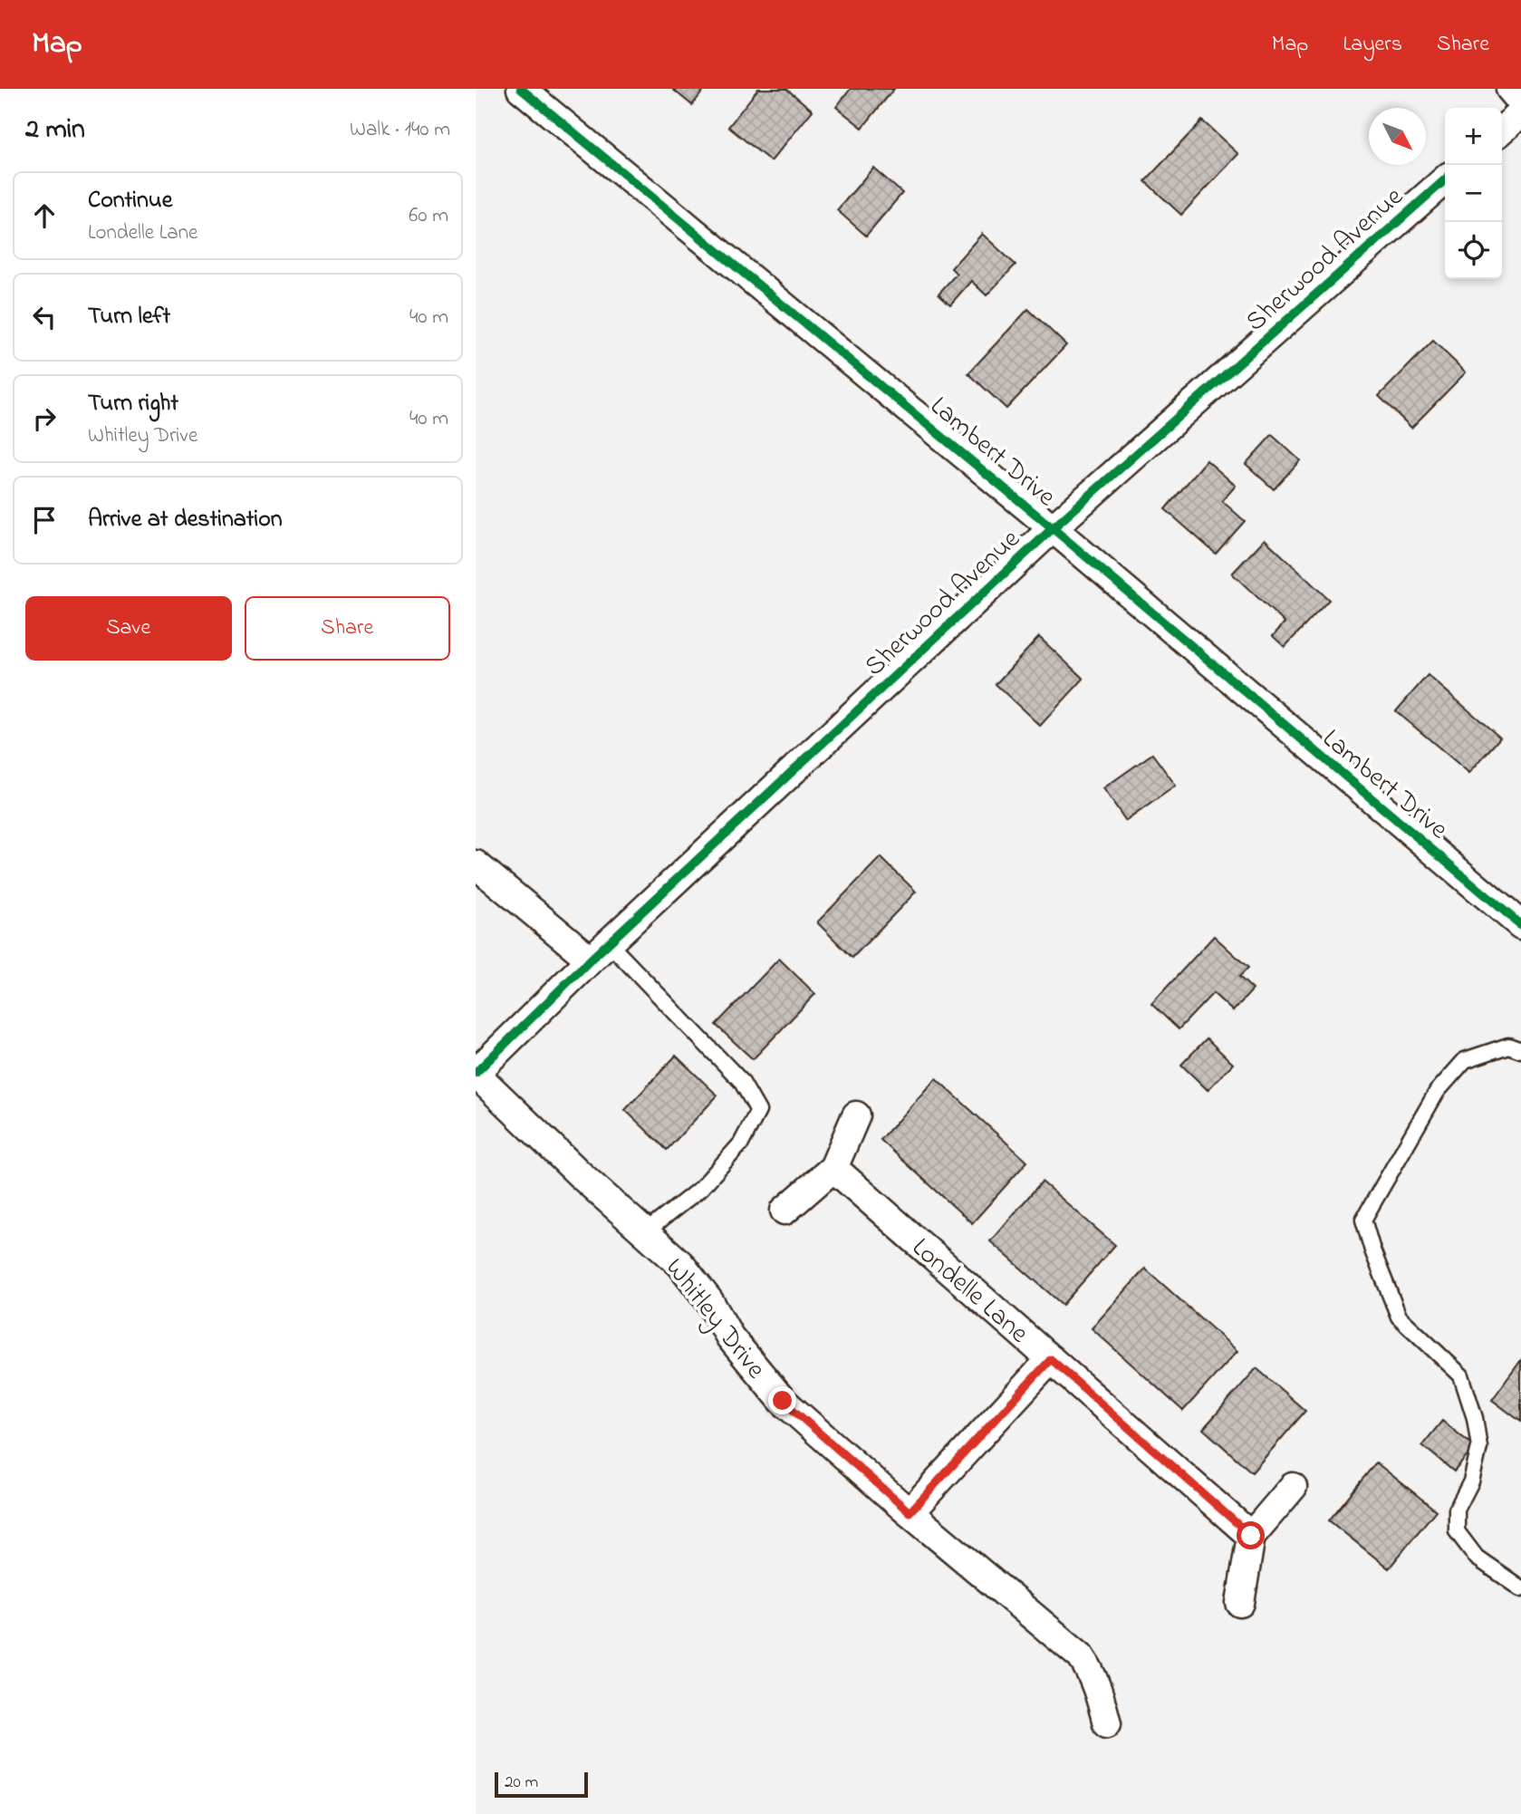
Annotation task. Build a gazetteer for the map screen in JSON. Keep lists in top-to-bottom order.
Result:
{
  "streets": {
    "street": [
      "Sherwood Avenue",
      "Lambert Drive",
      "Londelle Lane",
      "Whitley Drive"
    ]
  },
  "crossings": [
    ["Sherwood Avenue", "Lambert Drive"],
    ["Sherwood Avenue", "Whitley Drive"]
  ],
  "scale_bar": "20 m",
  "north": "bottom right",
  "page": {
    "header": "Map",
    "nav": ["Map", "Layers", "Share"],
    "heading": ["2 min", "Walk · 140 m"],
    "map_buttons": ["+", "−"],
    "list": [
      ["Continue", "Londelle Lane", "60 m"],
      ["Turn left", "40 m"],
      ["Turn right", "Whitley Drive", "40 m"],
      "Arrive at destination"
    ],
    "buttons": ["Save", "Share"],
    "scale": "20 m"
  }
}
